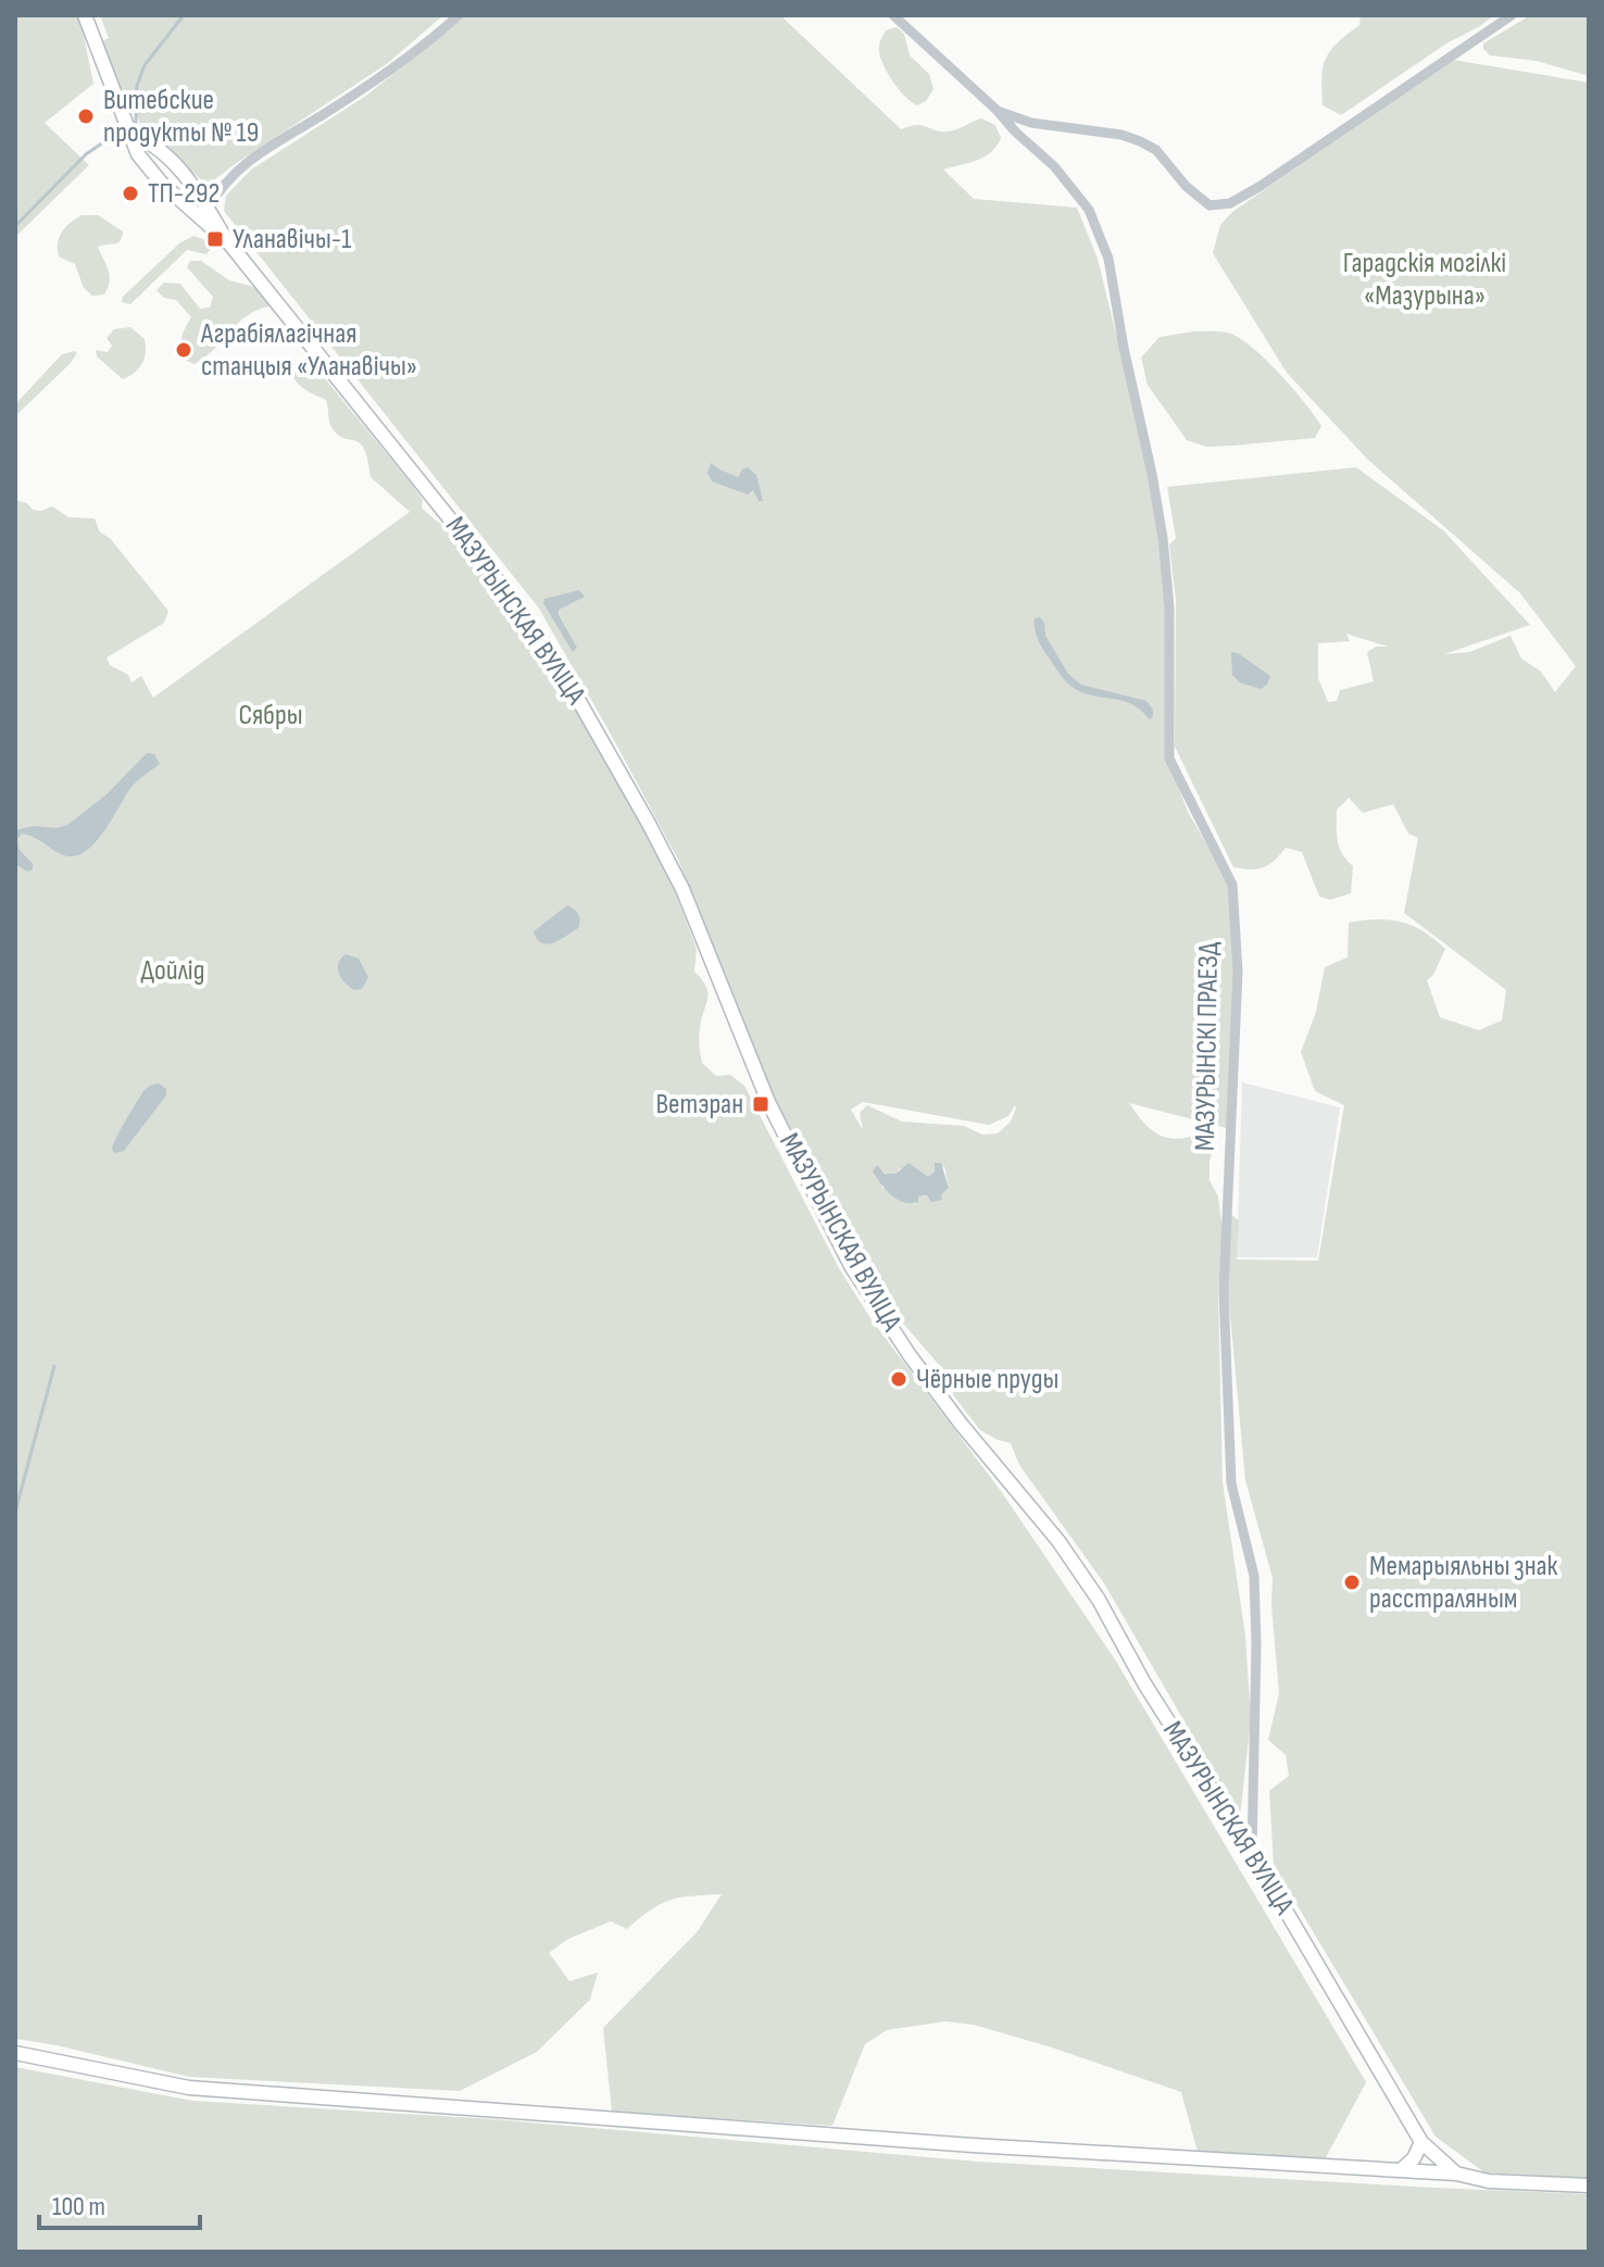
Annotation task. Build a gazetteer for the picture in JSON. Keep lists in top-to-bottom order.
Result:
{
  "streets": {
    "street": ["МАЗУРЫНСКАЯ ВУЛІЦА", "МАЗУРЫНСКІ ПРАЕЗД"]
  },
  "crossings": [
    ["МАЗУРЫНСКАЯ ВУЛІЦА", "МАЗУРЫНСКІ ПРАЕЗД"]
  ],
  "parks": ["Гарадскія могілкі «Мазурына»", "Сябры", "Дойлід"],
  "places": {
    "other": [
      "Витебские продукты № 19",
      "ТП-292",
      "Аграбіялагічная станцыя «Уланавічы»",
      "Чёрные пруды",
      "Мемарыяльны знак расстраляным"
    ],
    "transit": ["Уланавічы-1", "Ветэран"]
  },
  "scale_bar": "100 m"
}
